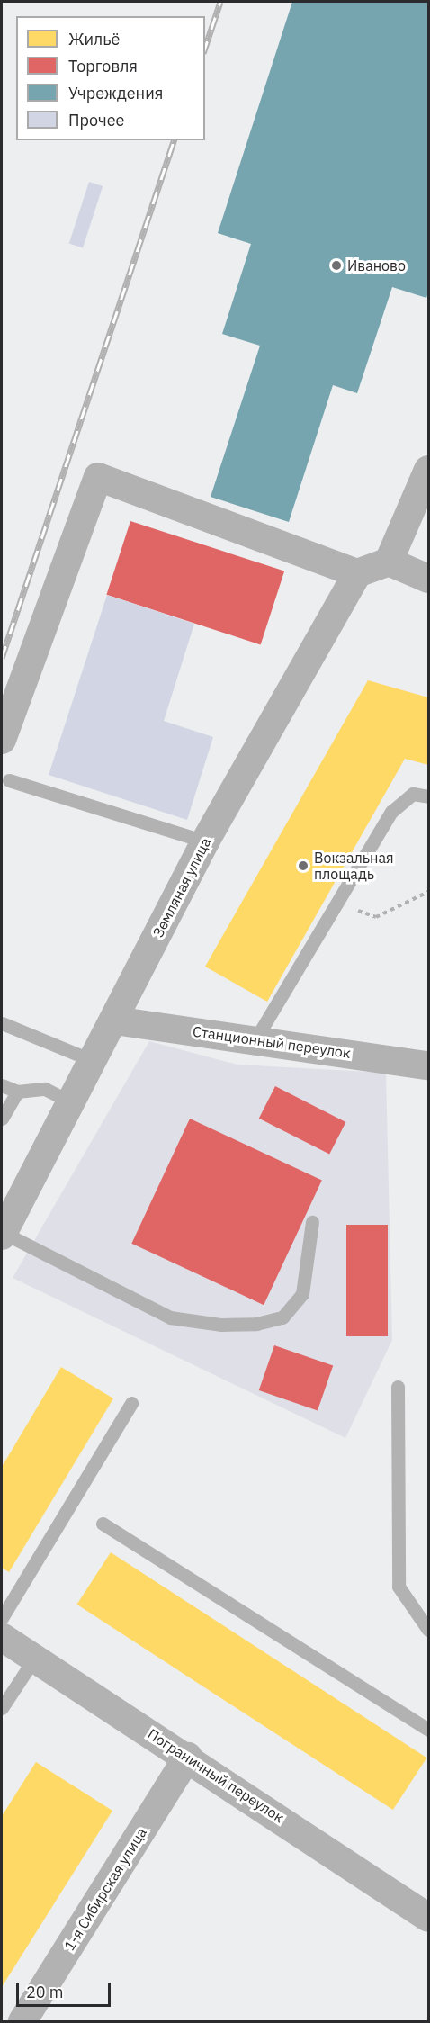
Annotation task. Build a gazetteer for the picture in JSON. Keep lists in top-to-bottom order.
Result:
{
  "streets": {
    "street": [
      "Земляная улица",
      "Станционный переулок",
      "Пограничный переулок",
      "1-я Сибирская улица"
    ]
  },
  "crossings": [
    ["Земляная улица", "Станционный переулок"],
    ["Пограничный переулок", "1-я Сибирская улица"]
  ],
  "places": ["Иваново", "Вокзальная площадь"],
  "legend": [
    "Жильё",
    "Торговля",
    "Учреждения",
    "Прочее"
  ],
  "scale_bar": "20 m"
}
